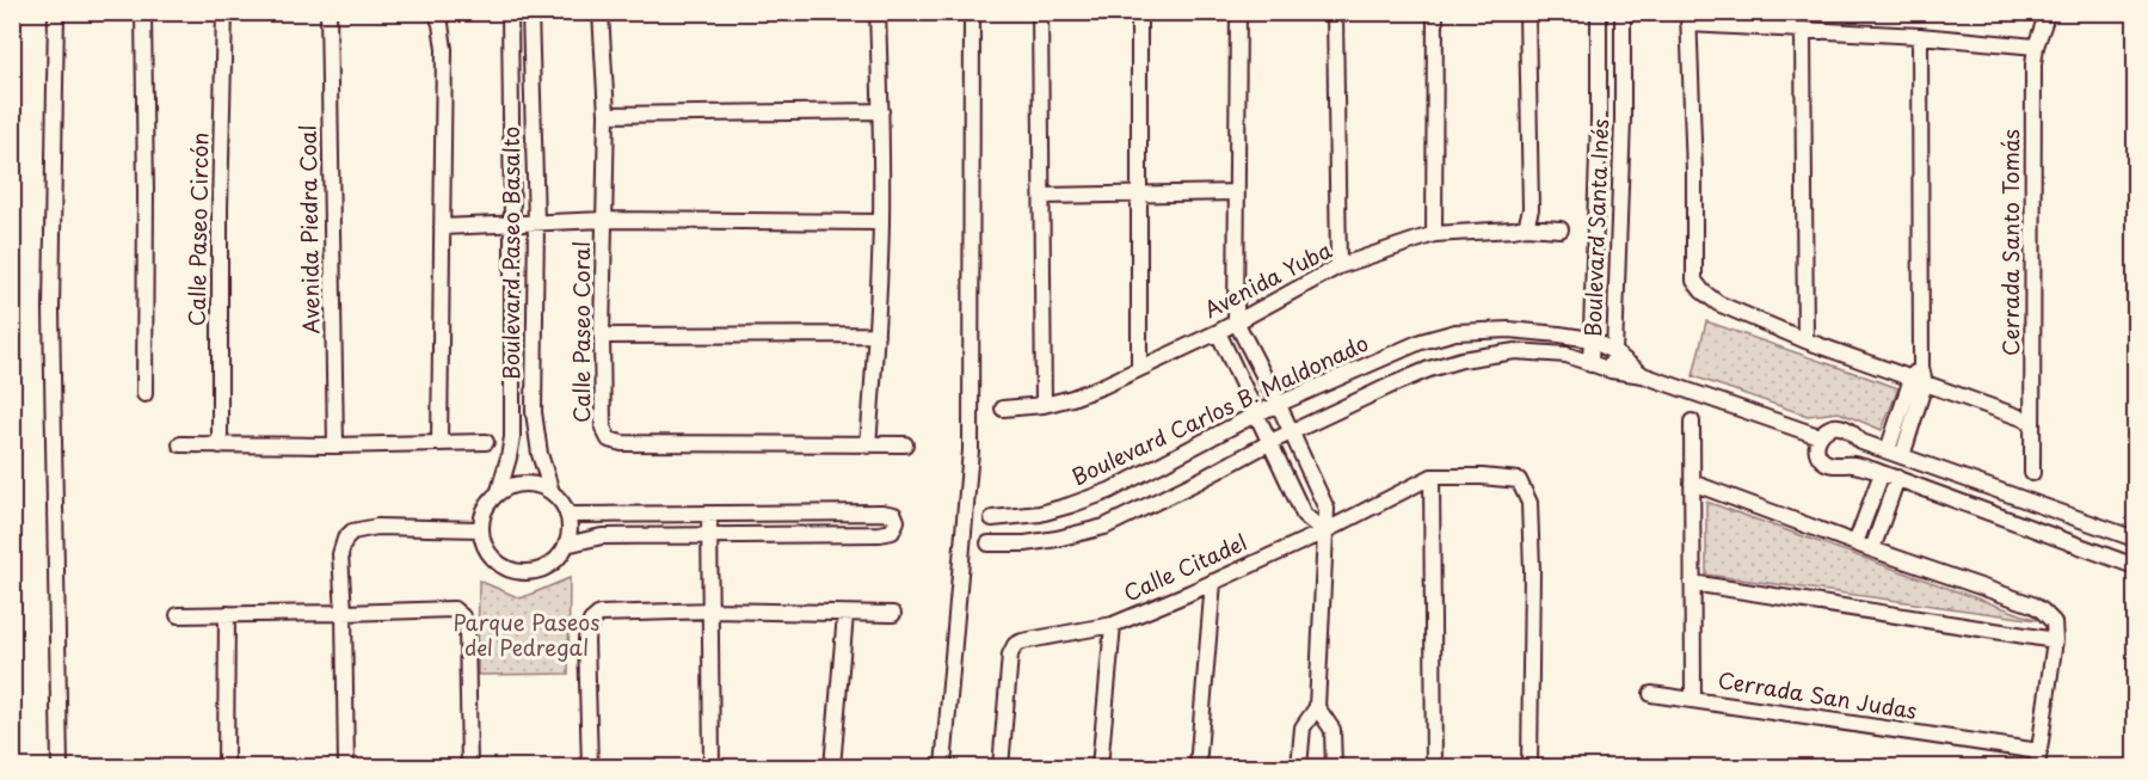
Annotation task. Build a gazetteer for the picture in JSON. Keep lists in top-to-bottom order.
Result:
{
  "streets": {
    "street": [
      "Boulevard Santa Inés",
      "Calle Paseo Circón",
      "Avenida Piedra Coal",
      "Cerrada Santo Tomás",
      "Boulevard Paseo Basalto",
      "Avenida Yuba",
      "Calle Paseo Coral",
      "Boulevard Carlos B. Maldonado",
      "Calle Citadel",
      "Cerrada San Judas"
    ]
  },
  "crossings": [
    ["Boulevard Santa Inés", "Boulevard Carlos B. Maldonado"]
  ],
  "parks": ["Parque Paseos del Pedregal"]
}
